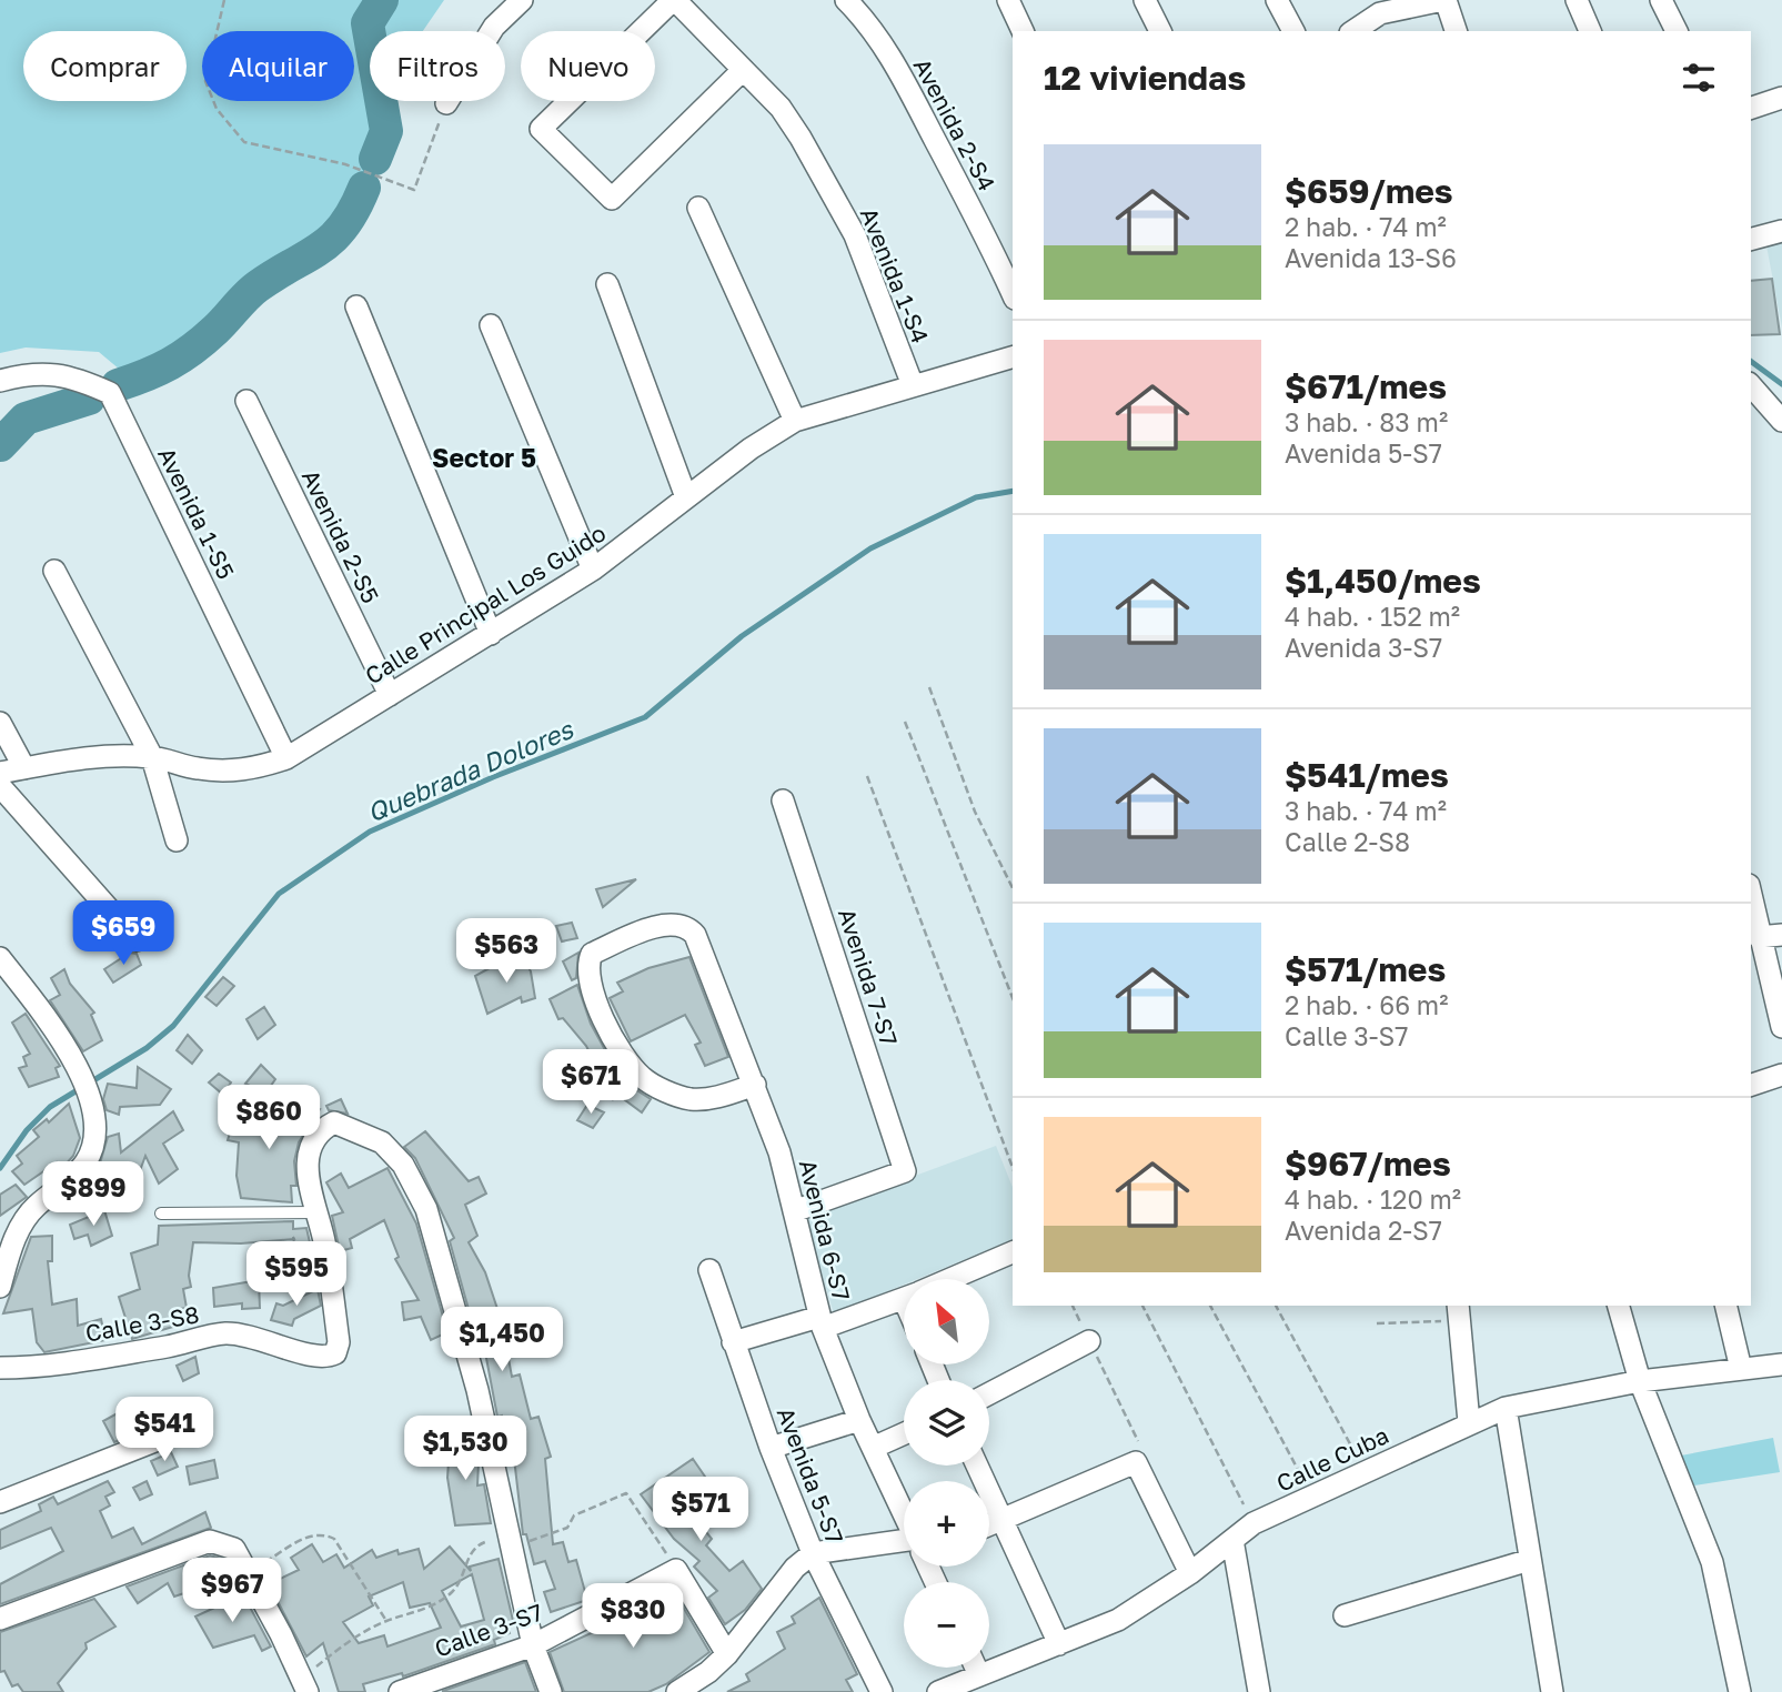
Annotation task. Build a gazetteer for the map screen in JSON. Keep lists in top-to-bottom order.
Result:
{
  "streets": {
    "street": [
      "Avenida 2-S4",
      "Avenida 1-S4",
      "Avenida 1-S5",
      "Avenida 2-S5",
      "Calle Principal Los Guido",
      "Avenida 7-S7",
      "Avenida 6-S7",
      "Calle 3-S8",
      "Calle Cuba",
      "Avenida 5-S7",
      "Calle 3-S7"
    ]
  },
  "crossings": [
    ["Avenida 1-S4", "Calle Principal Los Guido"],
    ["Avenida 1-S5", "Calle Principal Los Guido"],
    ["Avenida 2-S5", "Calle Principal Los Guido"],
    ["Avenida 7-S7", "Avenida 6-S7"]
  ],
  "districts": ["Sector 5"],
  "water": ["Quebrada Dolores"],
  "north": "top left",
  "page": {
    "chip": [
      "Comprar",
      "Alquilar",
      "Filtros",
      "Nuevo"
    ],
    "heading": "12 viviendas",
    "list": [
      {
        "name": "$659/mes",
        "note": "2 hab. · 74 m² · Avenida 13-S6"
      },
      {
        "name": "$671/mes",
        "note": "3 hab. · 83 m² · Avenida 5-S7"
      },
      {
        "name": "$1,450/mes",
        "note": "4 hab. · 152 m² · Avenida 3-S7"
      },
      {
        "name": "$541/mes",
        "note": "3 hab. · 74 m² · Calle 2-S8"
      },
      {
        "name": "$571/mes",
        "note": "2 hab. · 66 m² · Calle 3-S7"
      },
      {
        "name": "$967/mes",
        "note": "4 hab. · 120 m² · Avenida 2-S7"
      }
    ],
    "price": [
      "$659",
      "$563",
      "$671",
      "$860",
      "$899",
      "$595",
      "$1,450",
      "$541",
      "$1,530",
      "$571",
      "$967",
      "$830"
    ],
    "map_buttons": ["+", "−"]
  }
}
